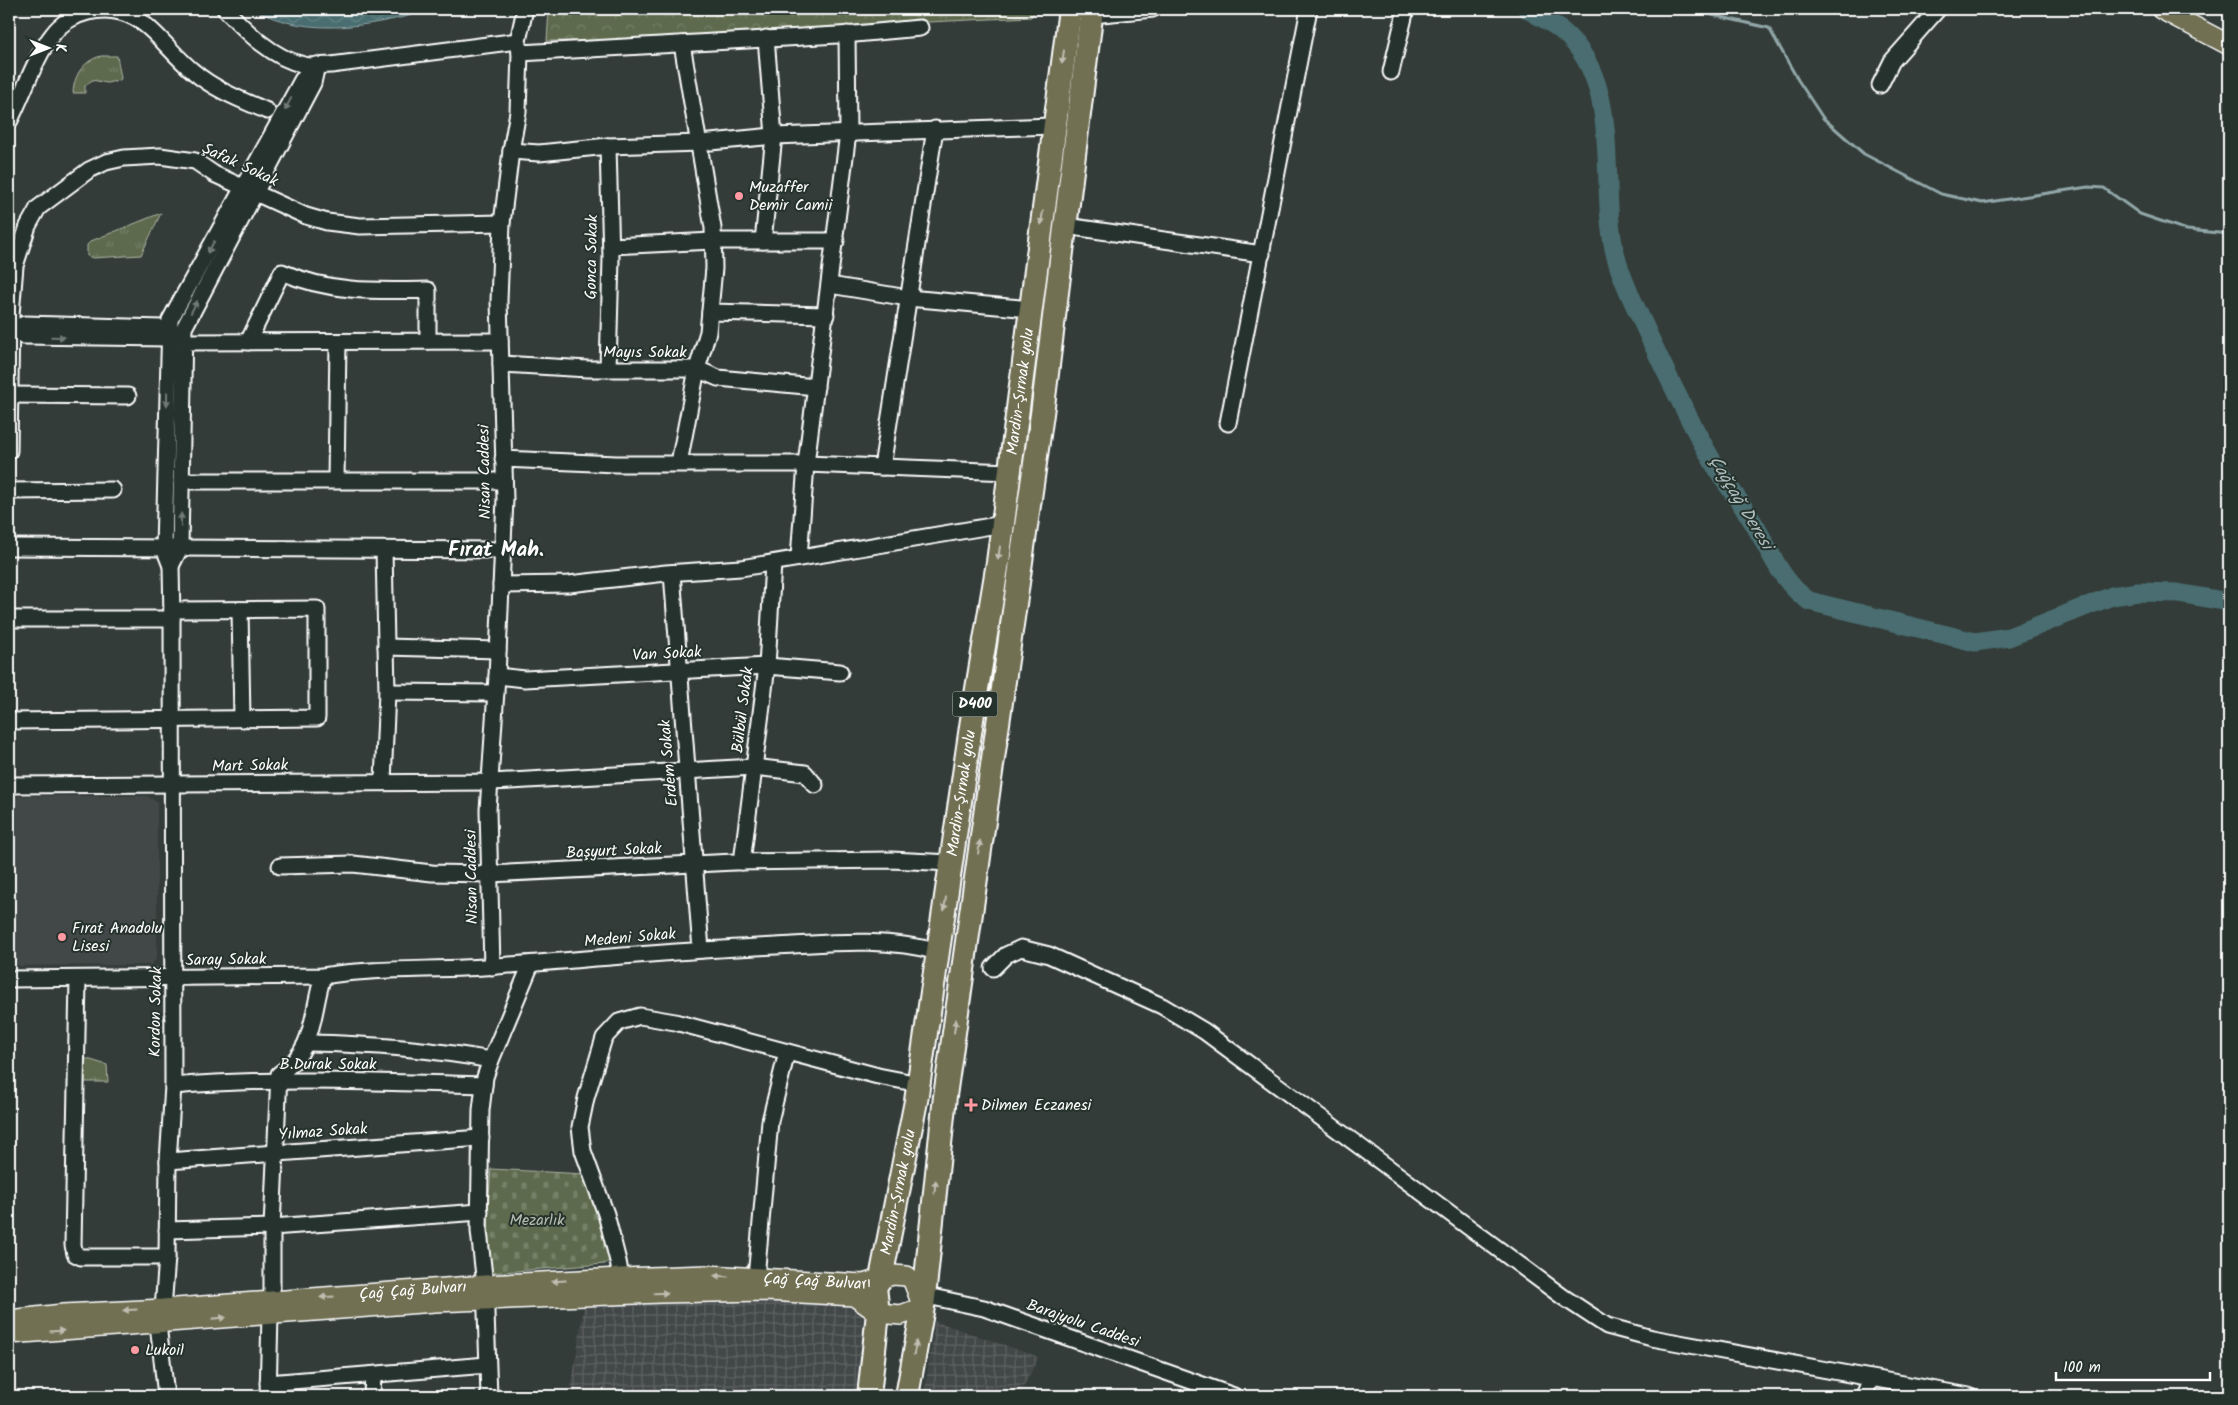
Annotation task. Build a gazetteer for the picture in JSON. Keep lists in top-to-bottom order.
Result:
{
  "streets": {
    "highway": ["Mardin-Şırnak yolu", "D400"],
    "main road": ["Çağ Çağ Bulvarı"],
    "street": [
      "Şafak Sokak",
      "Gonca Sokak",
      "Mayıs Sokak",
      "Nisan Caddesi",
      "Van Sokak",
      "Bülbül Sokak",
      "Erdem Sokak",
      "Mart Sokak",
      "Başyurt Sokak",
      "Medeni Sokak",
      "Saray Sokak",
      "Kordon Sokak",
      "B.Durak Sokak",
      "Yılmaz Sokak",
      "Barajyolu Caddesi"
    ]
  },
  "crossings": [
    ["Şafak Sokak", "Nisan Caddesi"],
    ["Gonca Sokak", "Mayıs Sokak"],
    ["Mayıs Sokak", "Nisan Caddesi"],
    ["Mardin-Şırnak yolu", "Başyurt Sokak"],
    ["Mardin-Şırnak yolu", "Medeni Sokak"],
    ["Mardin-Şırnak yolu", "Çağ Çağ Bulvarı"],
    ["Mardin-Şırnak yolu", "Barajyolu Caddesi"],
    ["Nisan Caddesi", "Van Sokak"],
    ["Nisan Caddesi", "Mart Sokak"],
    ["Nisan Caddesi", "Başyurt Sokak"],
    ["Nisan Caddesi", "Medeni Sokak"],
    ["Van Sokak", "Bülbül Sokak"],
    ["Van Sokak", "Erdem Sokak"],
    ["Bülbül Sokak", "Mart Sokak"],
    ["Bülbül Sokak", "Başyurt Sokak"],
    ["Erdem Sokak", "Mart Sokak"],
    ["Erdem Sokak", "Başyurt Sokak"],
    ["Erdem Sokak", "Medeni Sokak"],
    ["Mart Sokak", "Kordon Sokak"],
    ["Medeni Sokak", "Saray Sokak"],
    ["Saray Sokak", "Kordon Sokak"],
    ["Kordon Sokak", "B.Durak Sokak"],
    ["Kordon Sokak", "Yılmaz Sokak"],
    ["Kordon Sokak", "Çağ Çağ Bulvarı"],
    ["Çağ Çağ Bulvarı", "Barajyolu Caddesi"]
  ],
  "districts": ["Fırat Mah."],
  "water": ["Çağçağ Deresi"],
  "parks": ["Mezarlık"],
  "places": {
    "other": ["Muzaffer Demir Camii", "Fırat Anadolu Lisesi", "Lukoil"],
    "health": ["Dilmen Eczanesi"]
  },
  "scale_bar": "100 m",
  "north": "right"
}
